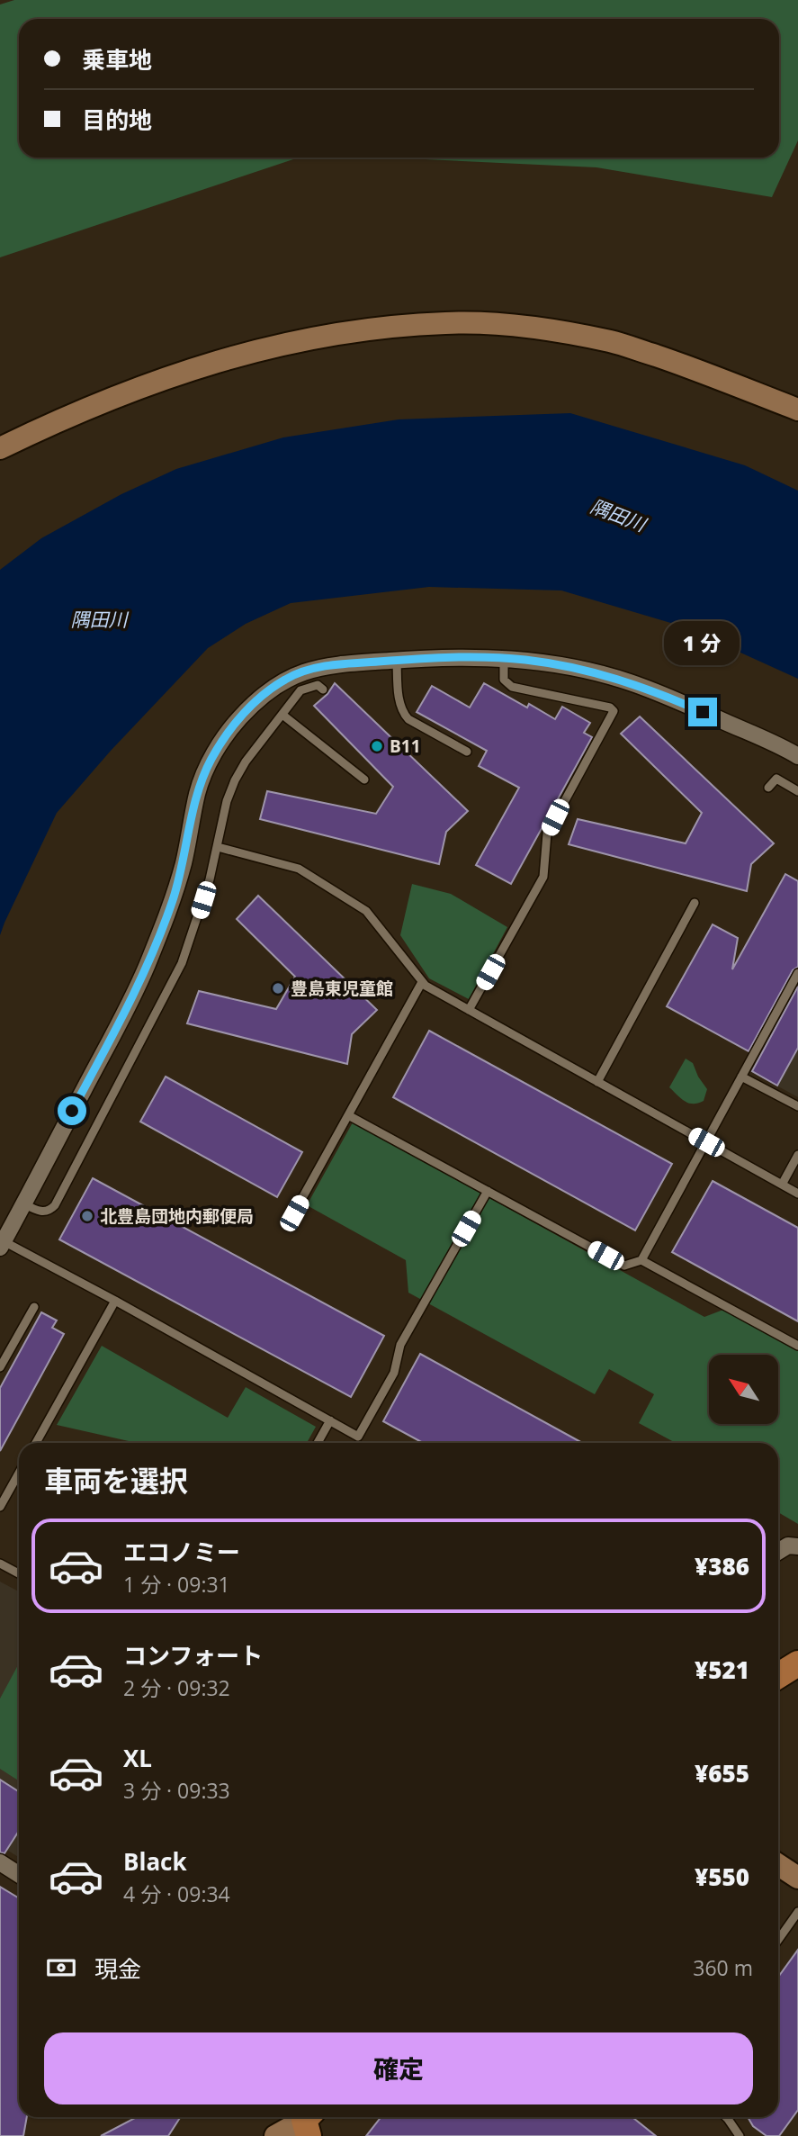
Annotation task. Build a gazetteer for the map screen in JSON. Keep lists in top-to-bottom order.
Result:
{
  "water": ["隅田川"],
  "places": ["B11", "豊島東児童館", "北豊島団地内郵便局"],
  "north": "top left",
  "page": {
    "banner": ["乗車地", "目的地"],
    "bubble": "1 分",
    "heading": "車両を選択",
    "list": [
      {
        "name": "エコノミー",
        "note": "1 分 · 09:31",
        "value": "¥386"
      },
      {
        "name": "コンフォート",
        "note": "2 分 · 09:32",
        "value": "¥521"
      },
      {
        "name": "XL",
        "note": "3 分 · 09:33",
        "value": "¥655"
      },
      {
        "name": "Black",
        "note": "4 分 · 09:34",
        "value": "¥550"
      }
    ],
    "pay": ["現金", "360 m"],
    "buttons": "確定"
  }
}
